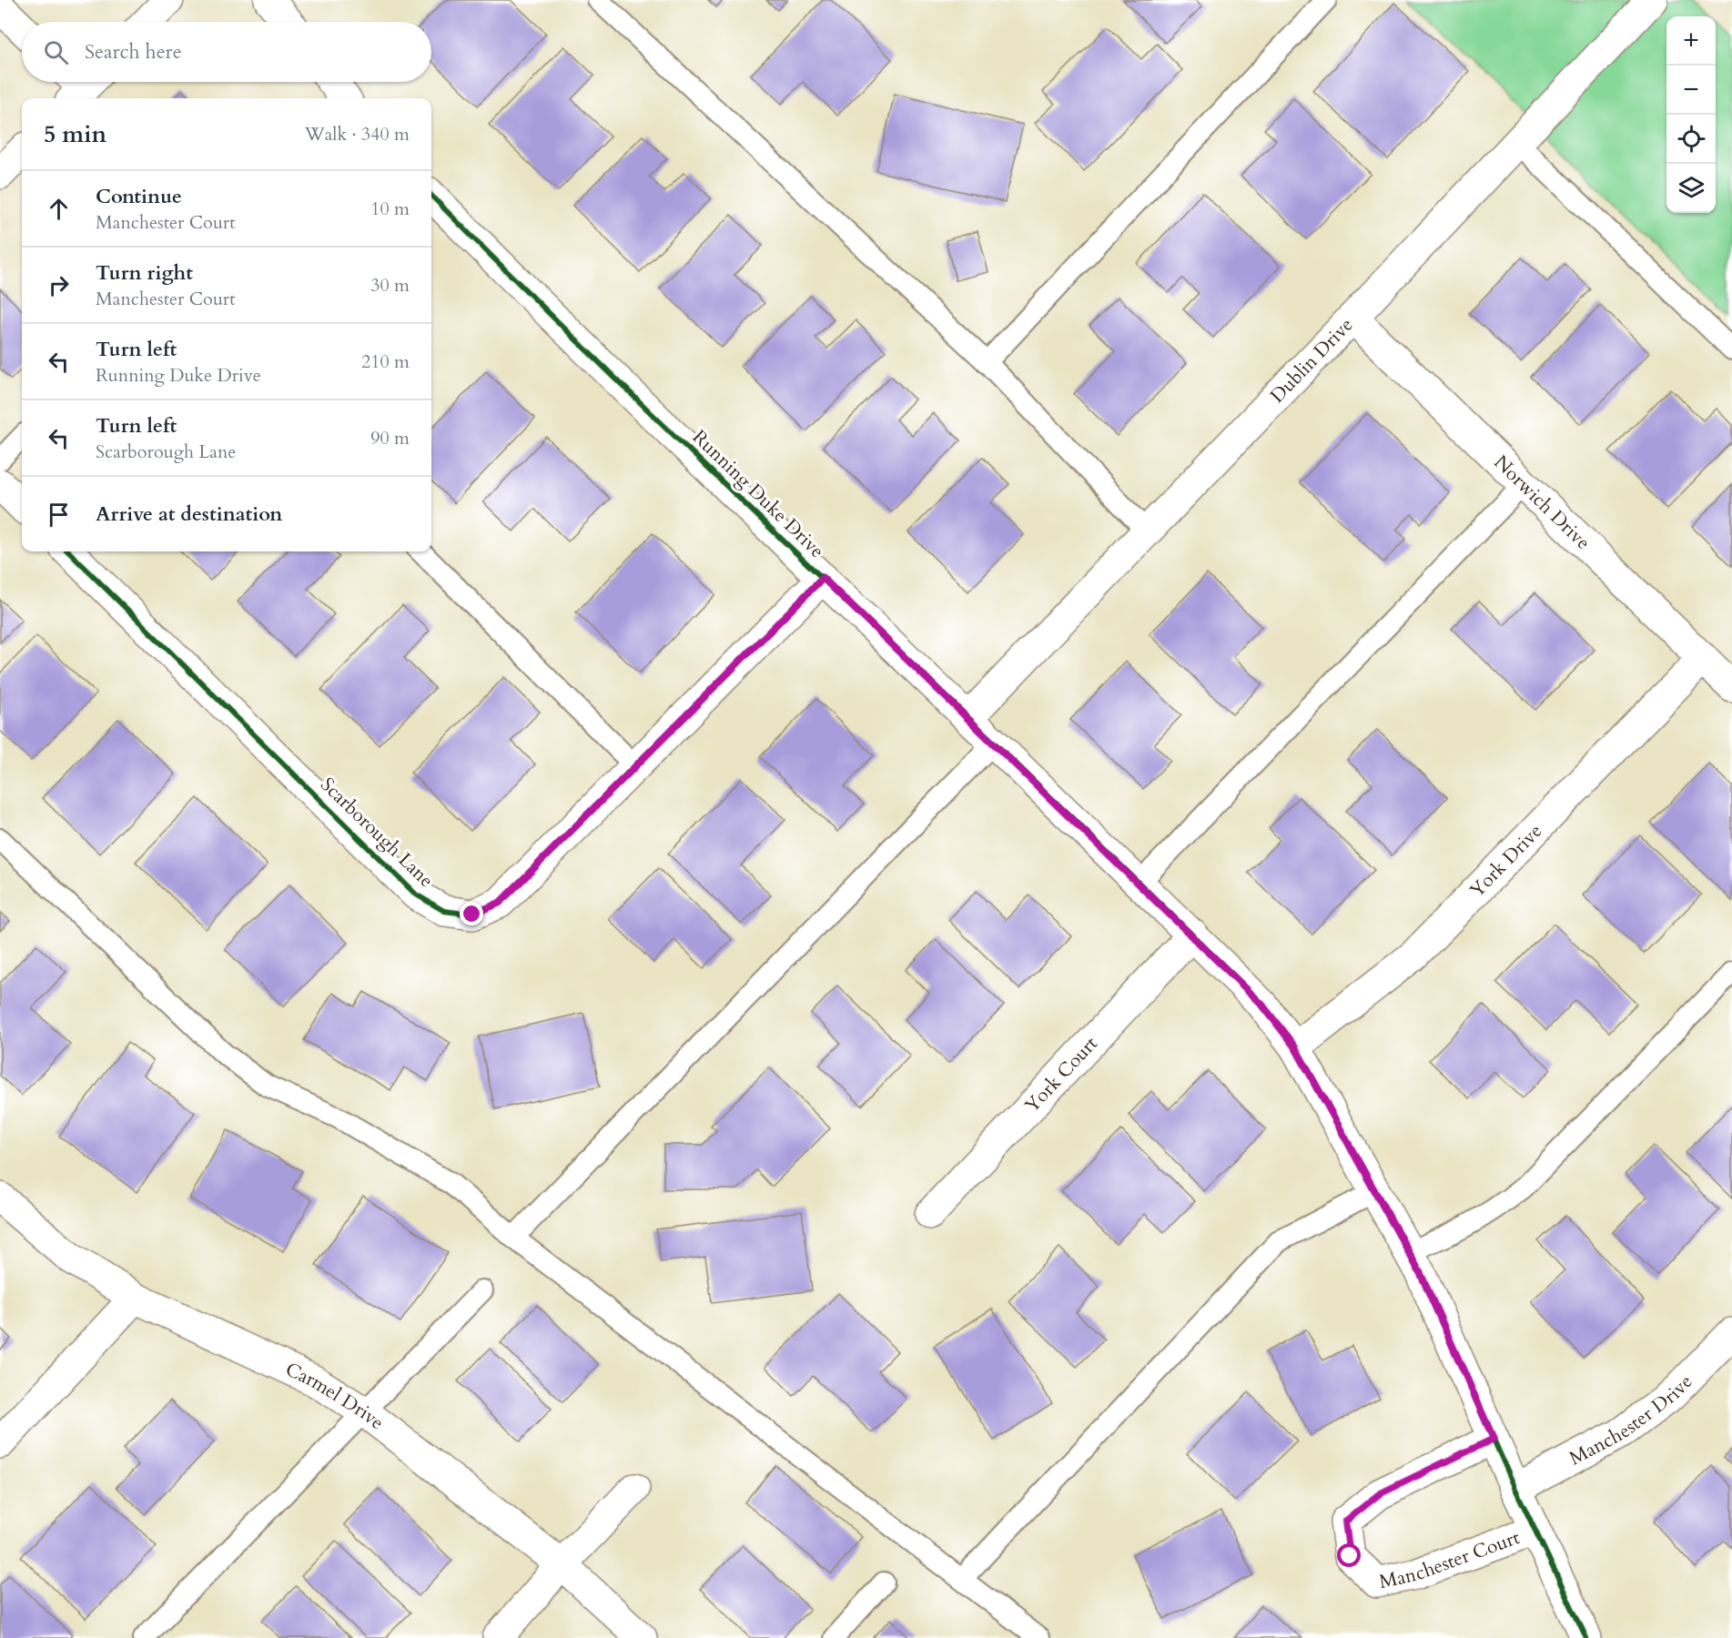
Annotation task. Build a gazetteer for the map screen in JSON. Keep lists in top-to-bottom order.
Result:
{
  "streets": {
    "street": [
      "Dublin Drive",
      "Running Duke Drive",
      "Norwich Drive",
      "Scarborough Lane",
      "York Drive",
      "York Court",
      "Carmel Drive",
      "Manchester Drive",
      "Manchester Court"
    ]
  },
  "crossings": [
    ["Dublin Drive", "Running Duke Drive"],
    ["Dublin Drive", "Norwich Drive"],
    ["Running Duke Drive", "Scarborough Lane"],
    ["Running Duke Drive", "York Drive"],
    ["Running Duke Drive", "York Court"],
    ["Running Duke Drive", "Manchester Drive"],
    ["Running Duke Drive", "Manchester Court"],
    ["Norwich Drive", "York Drive"]
  ],
  "page": {
    "map_buttons": ["+", "−"],
    "search": "Search here",
    "heading": ["5 min", "Walk · 340 m"],
    "list": [
      ["Continue", "Manchester Court", "10 m"],
      ["Turn right", "Manchester Court", "30 m"],
      ["Turn left", "Running Duke Drive", "210 m"],
      ["Turn left", "Scarborough Lane", "90 m"],
      "Arrive at destination"
    ]
  }
}
